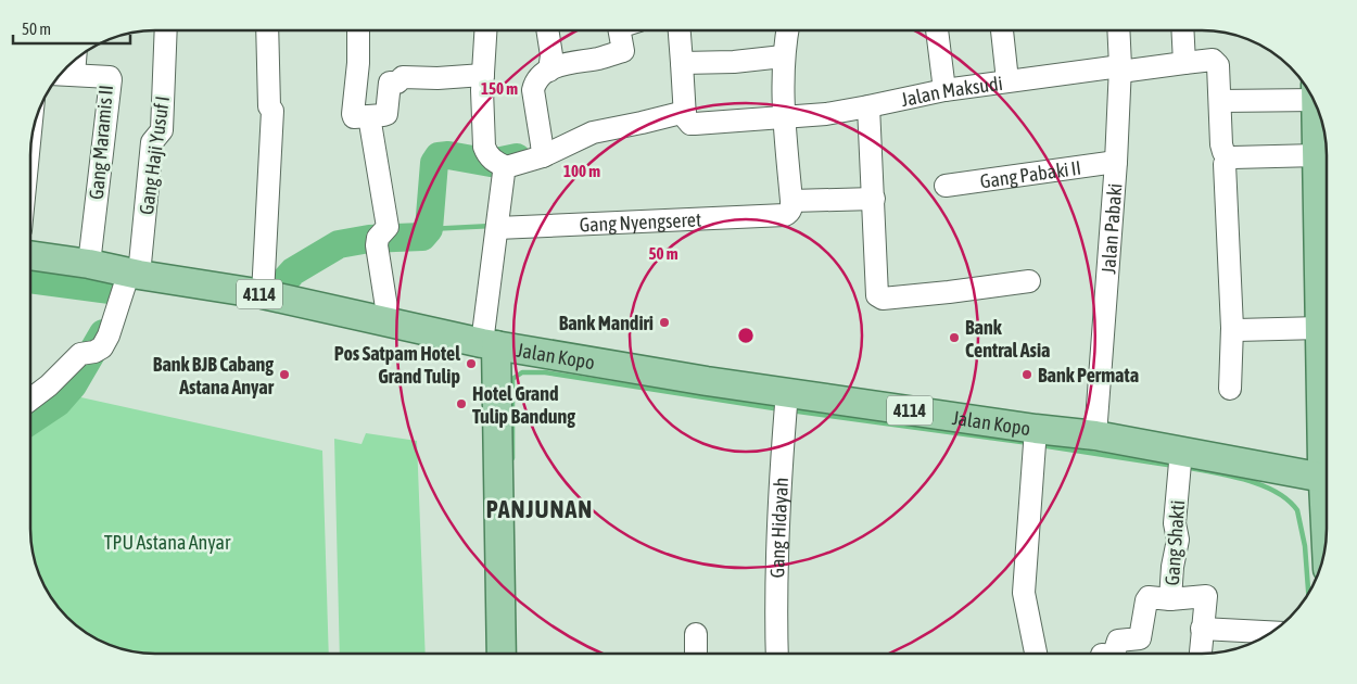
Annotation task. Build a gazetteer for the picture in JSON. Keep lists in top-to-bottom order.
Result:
{
  "streets": {
    "main road": ["4114", "Jalan Kopo"],
    "street": [
      "Jalan Maksudi",
      "Gang Maramis II",
      "Gang Haji Yusuf I",
      "Gang Pabaki II",
      "Gang Nyengseret",
      "Jalan Pabaki",
      "Gang Hidayah",
      "Gang Shakti"
    ]
  },
  "crossings": [
    ["Jalan Maksudi", "Jalan Pabaki"],
    ["Gang Maramis II", "4114"],
    ["Gang Haji Yusuf I", "4114"],
    ["Gang Pabaki II", "Jalan Pabaki"],
    ["Jalan Pabaki", "Jalan Kopo"],
    ["4114", "Jalan Kopo"],
    ["Jalan Kopo", "Gang Hidayah"],
    ["Jalan Kopo", "Gang Shakti"]
  ],
  "districts": ["PANJUNAN"],
  "parks": ["TPU Astana Anyar"],
  "places": [
    "Bank Mandiri",
    "Bank Central Asia",
    "Pos Satpam Hotel Grand Tulip",
    "Bank BJB Cabang Astana Anyar",
    "Bank Permata",
    "Hotel Grand Tulip Bandung"
  ],
  "scale_bar": "50 m",
  "rings": ["150 m", "100 m", "50 m"]
}
